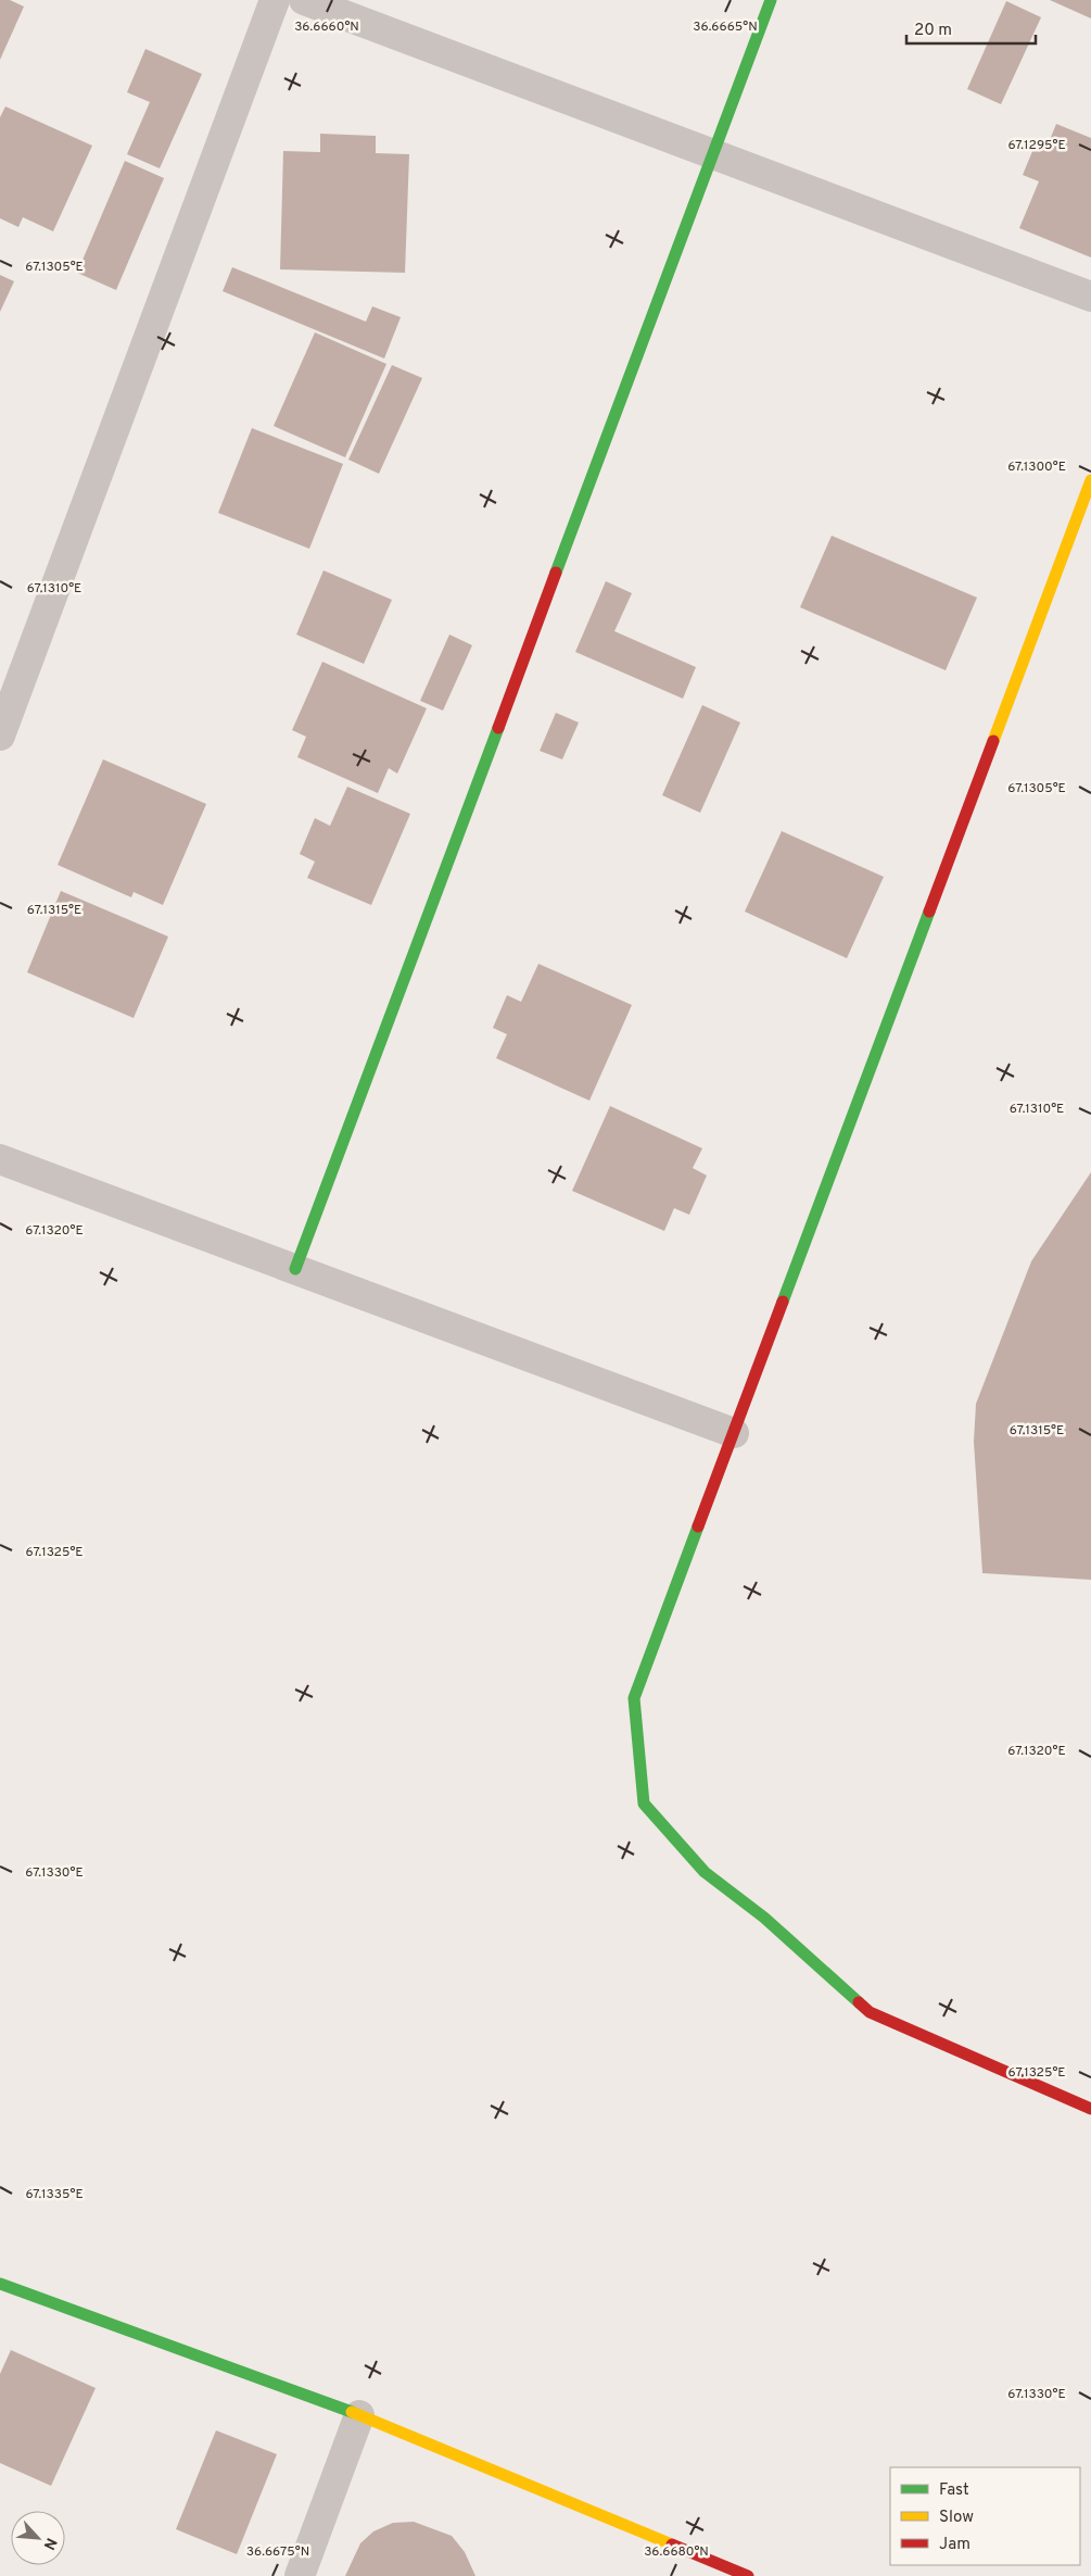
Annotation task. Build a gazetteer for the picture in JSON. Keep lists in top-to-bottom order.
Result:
{
  "legend": ["Fast", "Slow", "Jam"],
  "scale_bar": "20 m",
  "north": "bottom right",
  "coordinates": [
    "36.6660°N",
    "36.6665°N",
    "67.1295°E",
    "67.1305°E",
    "67.1300°E",
    "67.1310°E",
    "67.1315°E",
    "67.1320°E",
    "67.1325°E",
    "67.1330°E",
    "67.1335°E",
    "36.6675°N",
    "36.6680°N"
  ]
}
